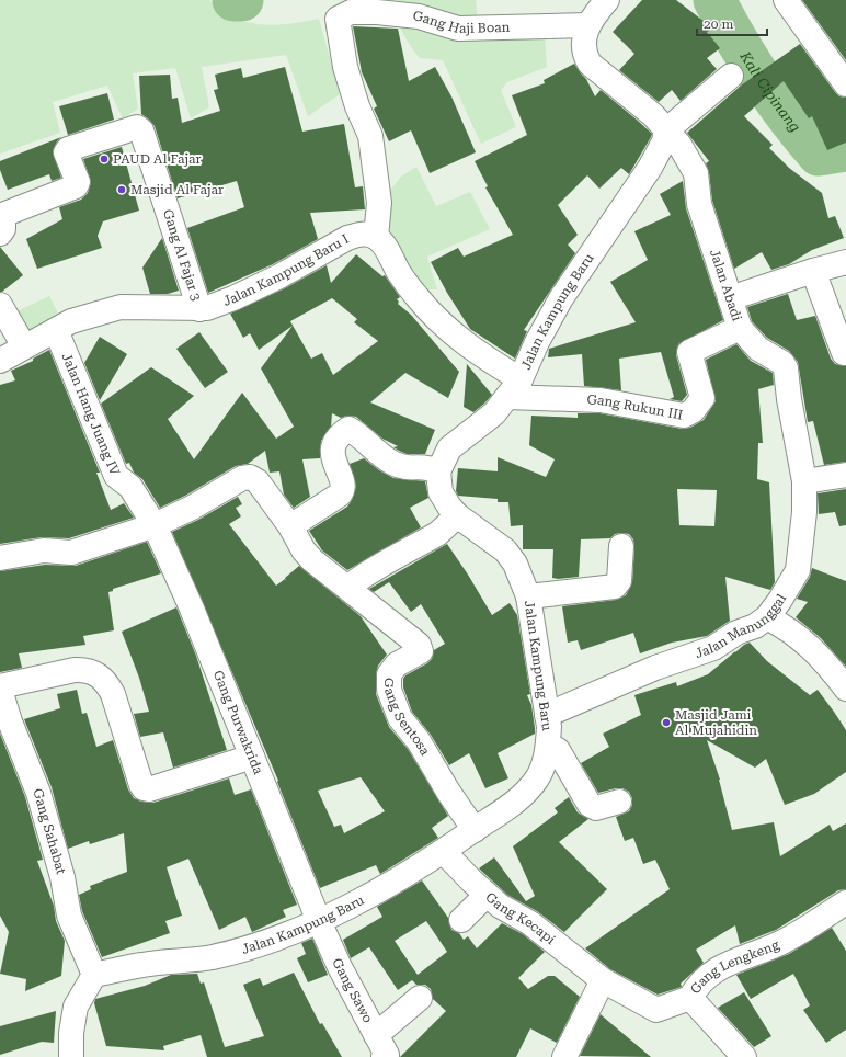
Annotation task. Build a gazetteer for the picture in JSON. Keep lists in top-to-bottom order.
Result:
{
  "streets": {
    "street": [
      "Gang Haji Boan",
      "Gang Al Fajar 3",
      "Jalan Kampung Baru I",
      "Jalan Abadi",
      "Jalan Kampung Baru",
      "Gang Rukun III",
      "Jalan Hang Juang IV",
      "Jalan Manunggal",
      "Gang Sentosa",
      "Gang Purwakrida",
      "Gang Sahabat",
      "Gang Kecapi",
      "Gang Lengkeng",
      "Gang Sawo"
    ]
  },
  "crossings": [
    ["Gang Haji Boan", "Jalan Kampung Baru I"],
    ["Gang Haji Boan", "Jalan Abadi"],
    ["Gang Al Fajar 3", "Jalan Kampung Baru I"],
    ["Jalan Kampung Baru I", "Jalan Hang Juang IV"],
    ["Jalan Abadi", "Jalan Kampung Baru"],
    ["Jalan Abadi", "Gang Rukun III"],
    ["Jalan Abadi", "Jalan Manunggal"],
    ["Jalan Kampung Baru", "Gang Rukun III"],
    ["Jalan Kampung Baru", "Jalan Manunggal"],
    ["Jalan Kampung Baru", "Gang Sentosa"],
    ["Jalan Kampung Baru", "Gang Purwakrida"],
    ["Jalan Kampung Baru", "Gang Sahabat"],
    ["Jalan Kampung Baru", "Gang Kecapi"],
    ["Jalan Kampung Baru", "Gang Sawo"],
    ["Jalan Hang Juang IV", "Gang Purwakrida"],
    ["Gang Purwakrida", "Gang Sawo"],
    ["Gang Kecapi", "Gang Lengkeng"]
  ],
  "water": ["Kali Cipinang"],
  "places": ["PAUD Al Fajar", "Masjid Al Fajar", "Masjid Jami Al Mujahidin"],
  "scale_bar": "20 m"
}
